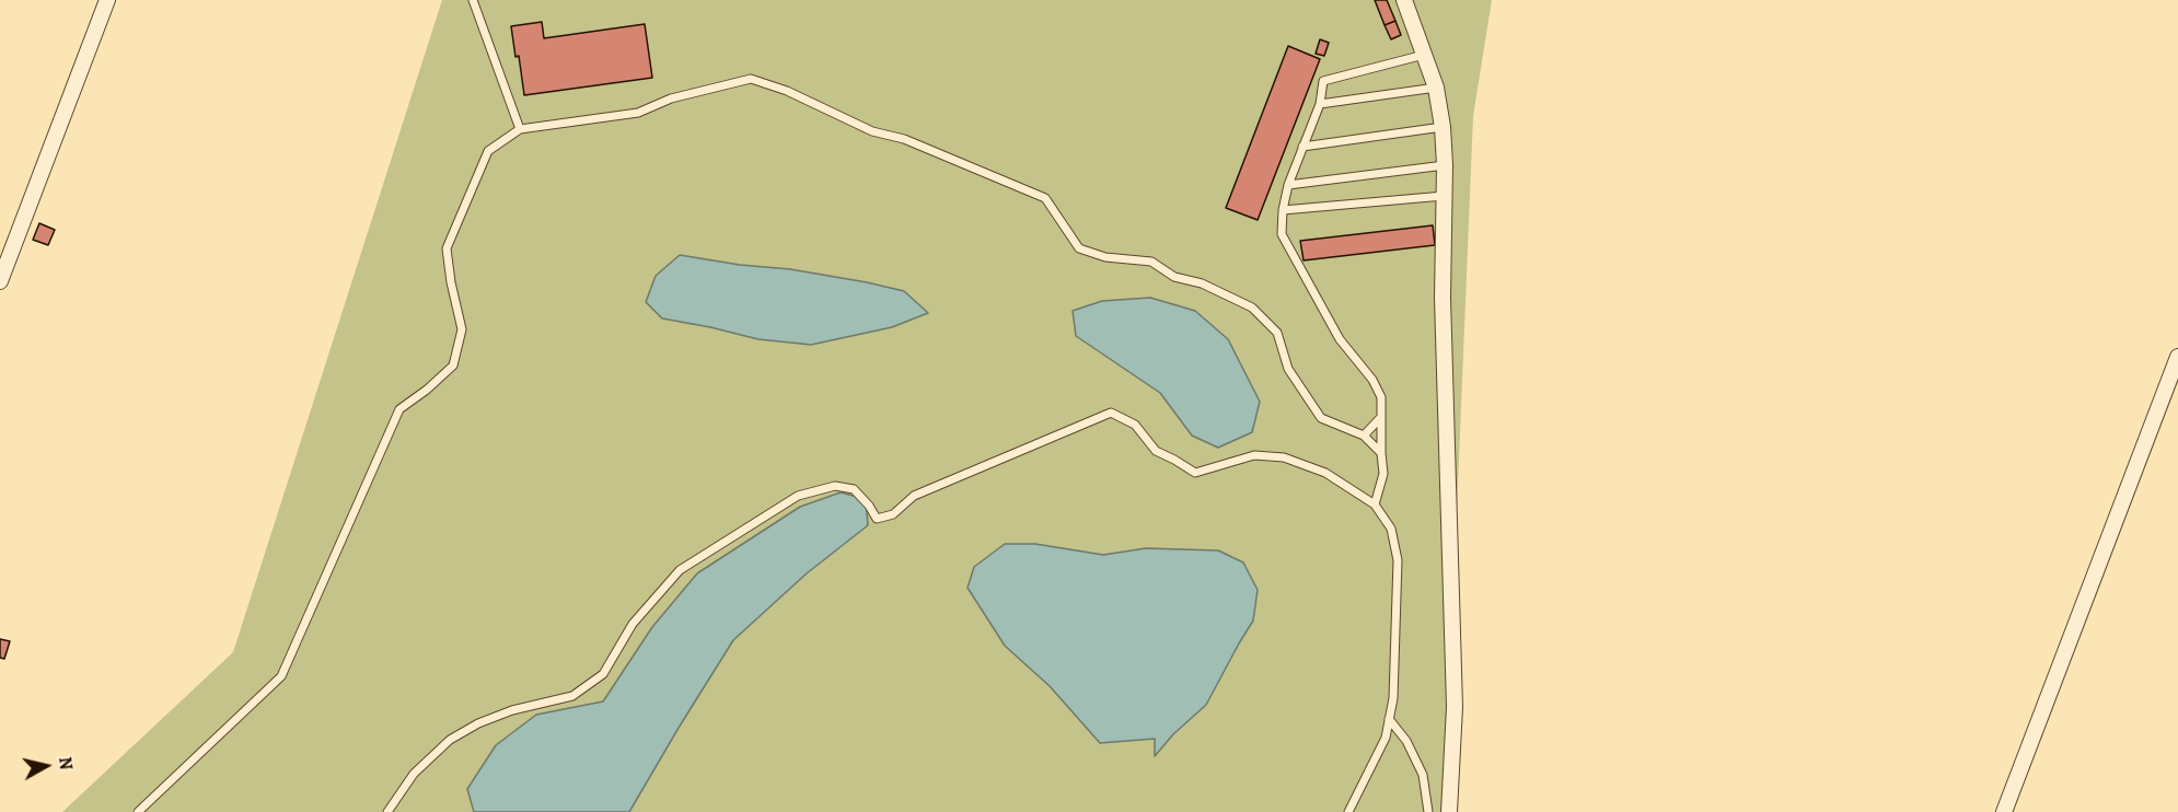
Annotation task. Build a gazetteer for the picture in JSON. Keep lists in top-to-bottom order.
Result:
{
  "north": "right"
}
